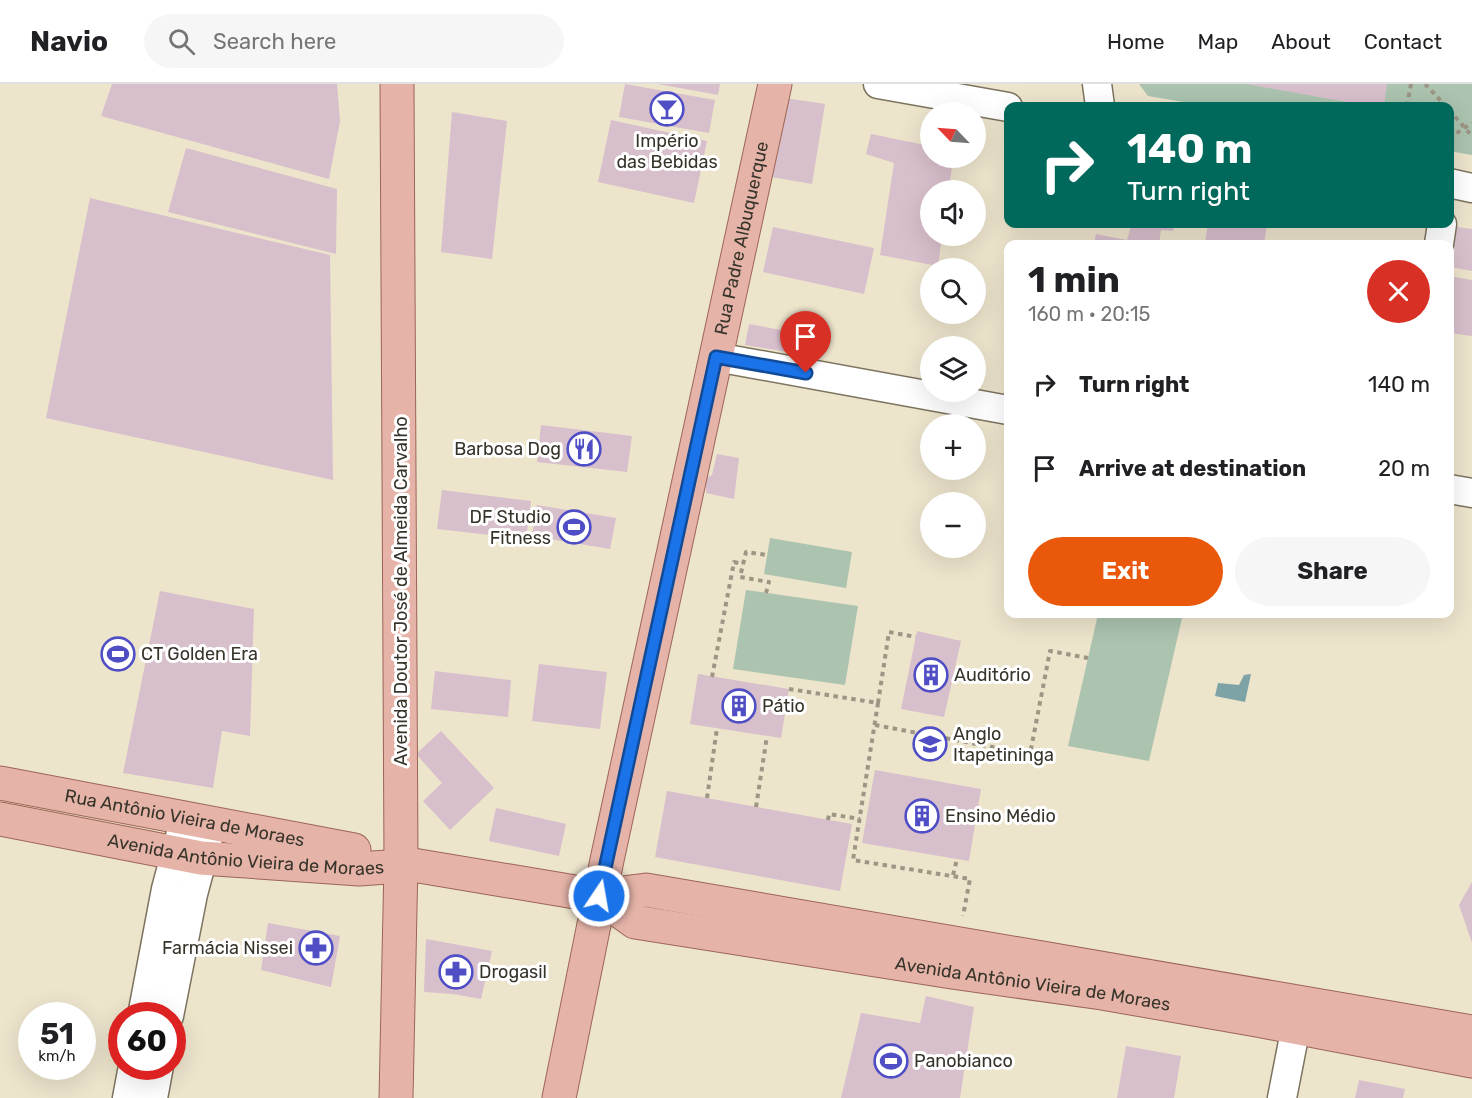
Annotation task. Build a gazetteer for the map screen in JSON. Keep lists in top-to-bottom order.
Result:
{
  "streets": {
    "main road": [
      "Rua Padre Albuquerque",
      "Avenida Doutor José de Almeida Carvalho",
      "Rua Antônio Vieira de Moraes",
      "Avenida Antônio Vieira de Moraes"
    ]
  },
  "crossings": [
    ["Rua Padre Albuquerque", "Avenida Antônio Vieira de Moraes"],
    ["Avenida Doutor José de Almeida Carvalho", "Rua Antônio Vieira de Moraes"],
    ["Avenida Doutor José de Almeida Carvalho", "Avenida Antônio Vieira de Moraes"],
    ["Rua Antônio Vieira de Moraes", "Avenida Antônio Vieira de Moraes"]
  ],
  "places": {
    "bar": ["Império das Bebidas"],
    "restaurant": ["Barbosa Dog"],
    "sports": ["DF Studio Fitness", "CT Golden Era", "Panobianco"],
    "building": ["Auditório", "Pátio", "Ensino Médio"],
    "school or university": ["Anglo Itapetininga"],
    "pharmacy": ["Farmácia Nissei", "Drogasil"]
  },
  "north": "top left",
  "page": {
    "header": "Navio",
    "search": "Search here",
    "nav": [
      "Home",
      "Map",
      "About",
      "Contact"
    ],
    "map_buttons": ["+", "−"],
    "turn": ["140 m", "Turn right"],
    "heading": ["1 min", "160 m · 20:15"],
    "list": [
      {
        "name": "Turn right",
        "value": "140 m"
      },
      {
        "name": "Arrive at destination",
        "value": "20 m"
      }
    ],
    "buttons": ["Exit", "Share"],
    "speed": "51 km/h",
    "limit": "60"
  }
}
